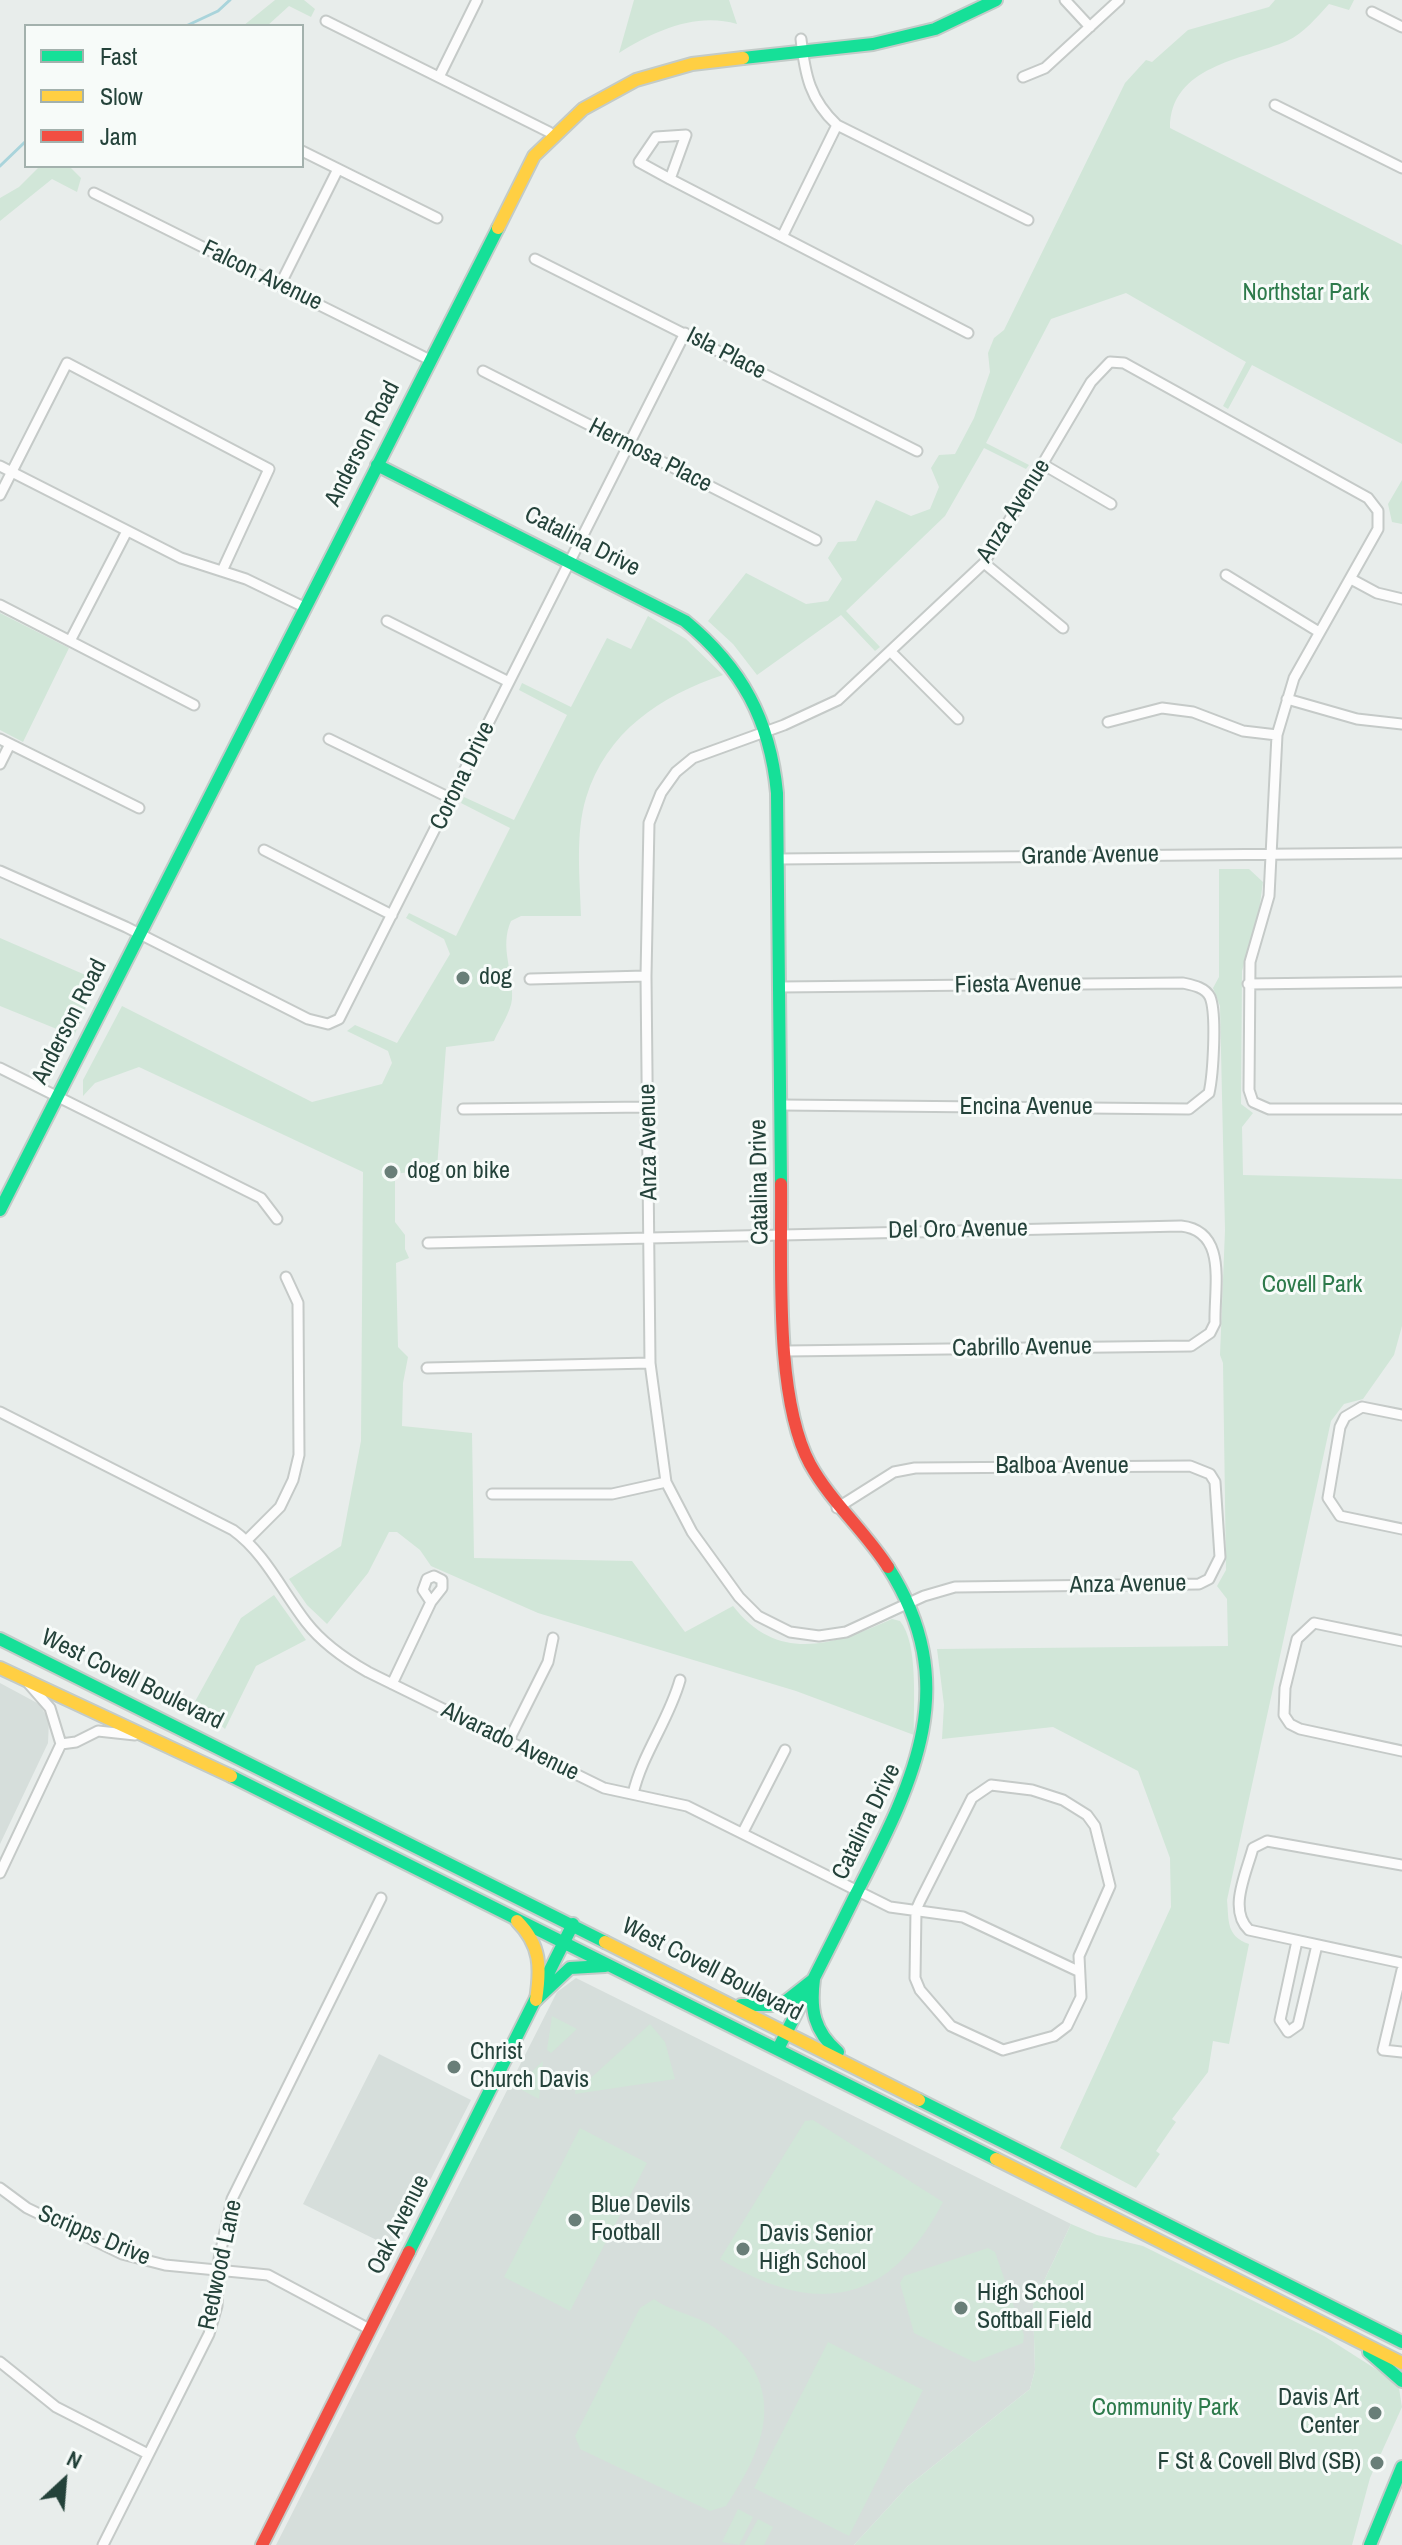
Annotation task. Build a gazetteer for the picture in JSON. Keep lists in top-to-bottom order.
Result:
{
  "streets": {
    "street": [
      "Falcon Avenue",
      "Isla Place",
      "Anderson Road",
      "Hermosa Place",
      "Anza Avenue",
      "Catalina Drive",
      "Corona Drive",
      "Grande Avenue",
      "Fiesta Avenue",
      "Encina Avenue",
      "Del Oro Avenue",
      "Cabrillo Avenue",
      "Balboa Avenue",
      "West Covell Boulevard",
      "Alvarado Avenue",
      "Oak Avenue",
      "Scripps Drive",
      "Redwood Lane"
    ]
  },
  "crossings": [
    ["Falcon Avenue", "Anderson Road"],
    ["Isla Place", "Corona Drive"],
    ["Anderson Road", "Catalina Drive"],
    ["Anderson Road", "Corona Drive"],
    ["Hermosa Place", "Corona Drive"],
    ["Anza Avenue", "Catalina Drive"],
    ["Anza Avenue", "Del Oro Avenue"],
    ["Anza Avenue", "Balboa Avenue"],
    ["Catalina Drive", "Corona Drive"],
    ["Catalina Drive", "Grande Avenue"],
    ["Catalina Drive", "Fiesta Avenue"],
    ["Catalina Drive", "Encina Avenue"],
    ["Catalina Drive", "Del Oro Avenue"],
    ["Catalina Drive", "Cabrillo Avenue"],
    ["Catalina Drive", "Balboa Avenue"],
    ["Catalina Drive", "West Covell Boulevard"],
    ["Catalina Drive", "Alvarado Avenue"],
    ["Fiesta Avenue", "Encina Avenue"],
    ["Del Oro Avenue", "Cabrillo Avenue"],
    ["West Covell Boulevard", "Oak Avenue"],
    ["Oak Avenue", "Scripps Drive"],
    ["Scripps Drive", "Redwood Lane"]
  ],
  "parks": ["Northstar Park", "Covell Park", "Community Park"],
  "places": [
    "dog",
    "dog on bike",
    "Christ Church Davis",
    "Blue Devils Football",
    "Davis Senior High School",
    "High School Softball Field",
    "Davis Art Center",
    "F St & Covell Blvd (SB)"
  ],
  "legend": ["Fast", "Slow", "Jam"],
  "north": "top right"
}
